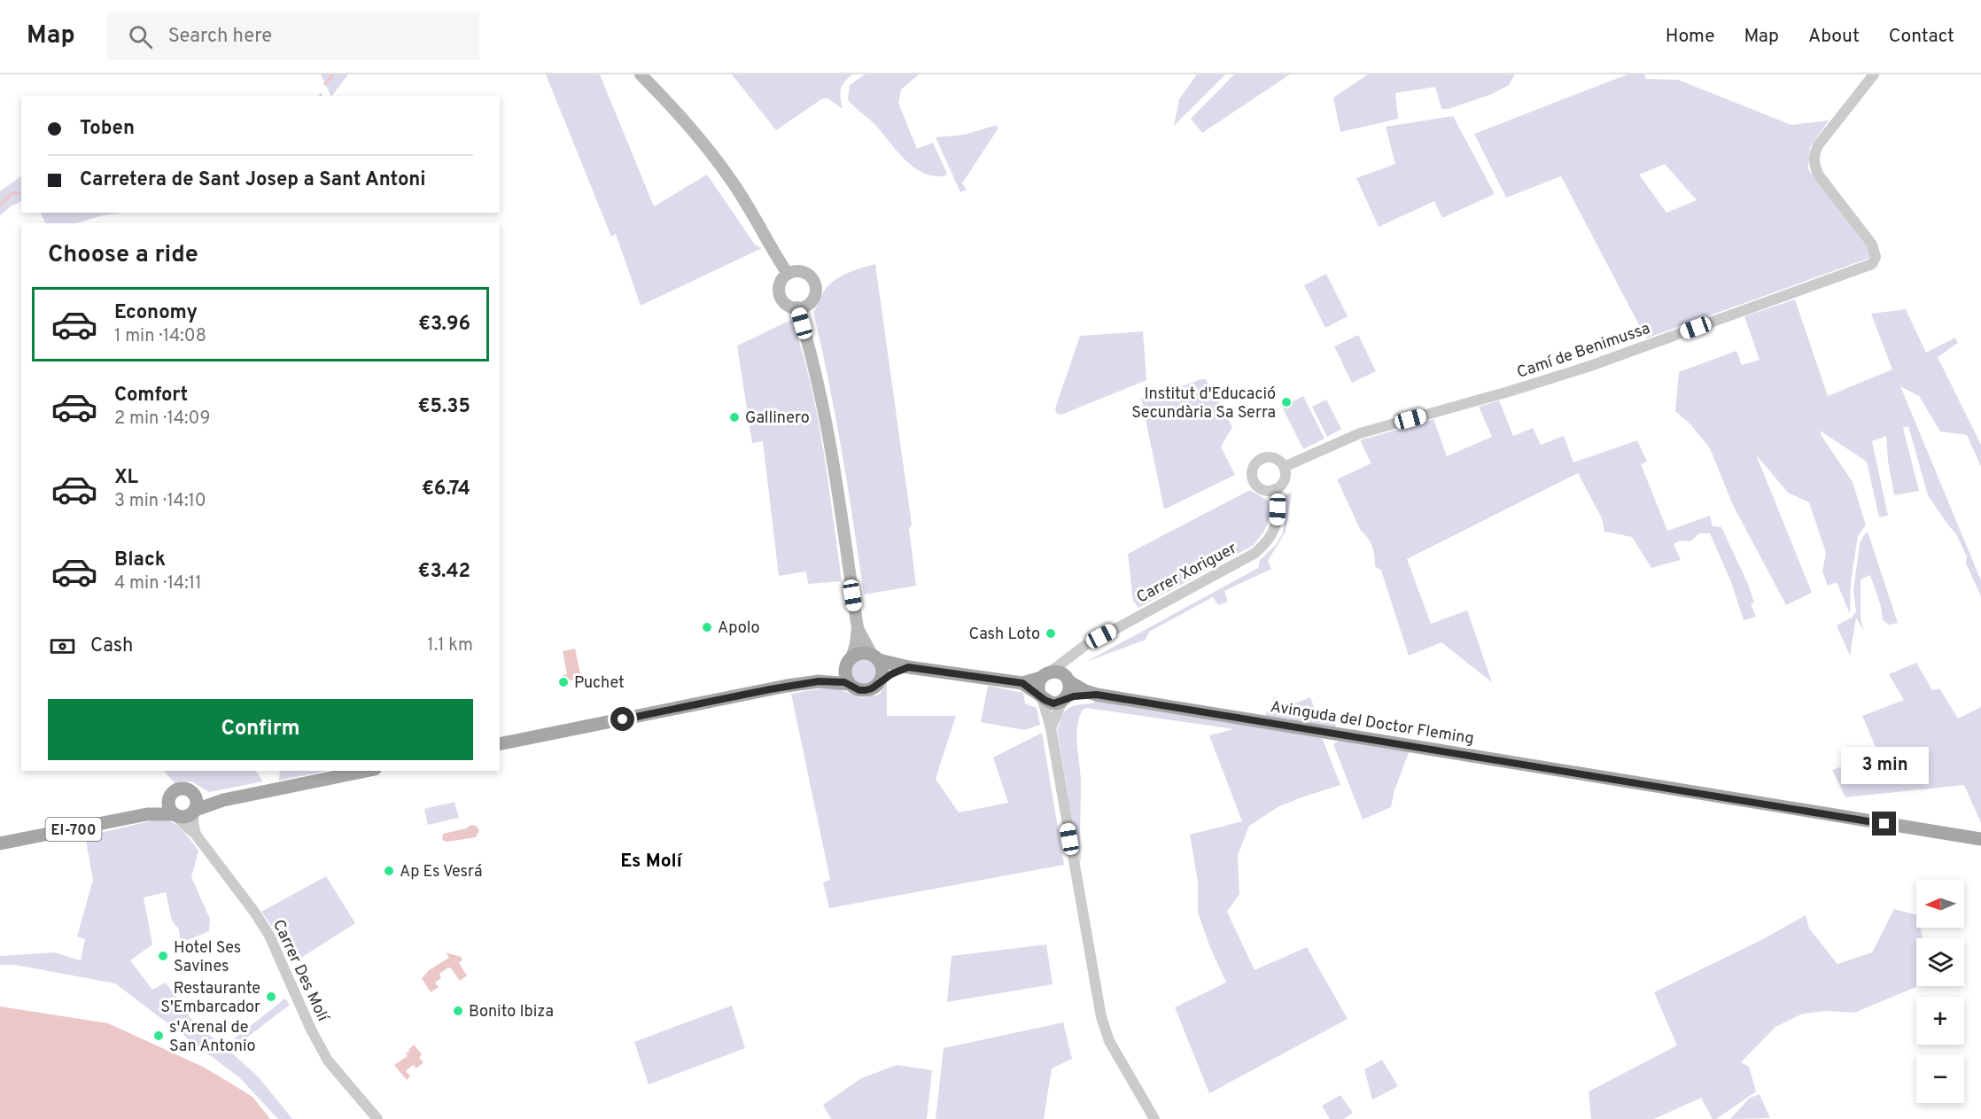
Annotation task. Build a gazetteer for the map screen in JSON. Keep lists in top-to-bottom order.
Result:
{
  "streets": {
    "main road": ["Avinguda del Doctor Fleming", "EI-700"],
    "street": ["Camí de Benimussa", "Carrer Xoriguer", "Carrer Des Molí"]
  },
  "crossings": [
    ["Camí de Benimussa", "Carrer Xoriguer"],
    ["Carrer Xoriguer", "Avinguda del Doctor Fleming"],
    ["EI-700", "Carrer Des Molí"]
  ],
  "districts": ["Es Molí"],
  "places": [
    "Institut d'Educació Secundària Sa Serra",
    "Gallinero",
    "Apolo",
    "Cash Loto",
    "Puchet",
    "Ap Es Vesrá",
    "Hotel Ses Savines",
    "Restaurante S'Embarcador",
    "Bonito Ibiza",
    "s'Arenal de San Antonio"
  ],
  "north": "left",
  "page": {
    "header": "Map",
    "search": "Search here",
    "nav": [
      "Home",
      "Map",
      "About",
      "Contact"
    ],
    "banner": ["Toben", "Carretera de Sant Josep a Sant Antoni"],
    "heading": "Choose a ride",
    "list": [
      {
        "name": "Economy",
        "note": "1 min · 14:08",
        "value": "€3.96"
      },
      {
        "name": "Comfort",
        "note": "2 min · 14:09",
        "value": "€5.35"
      },
      {
        "name": "XL",
        "note": "3 min · 14:10",
        "value": "€6.74"
      },
      {
        "name": "Black",
        "note": "4 min · 14:11",
        "value": "€3.42"
      }
    ],
    "pay": ["Cash", "1.1 km"],
    "buttons": "Confirm",
    "bubble": "3 min",
    "map_buttons": ["+", "−"]
  }
}
